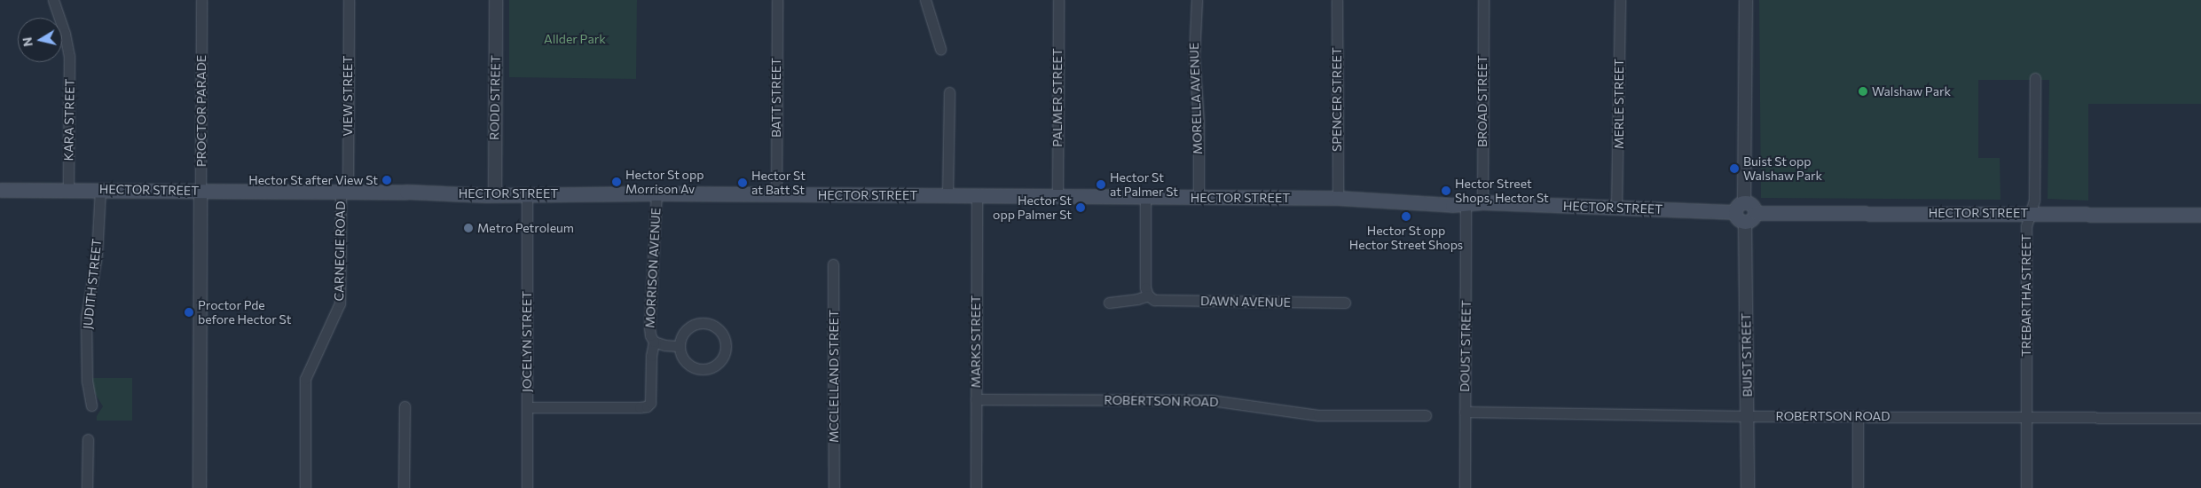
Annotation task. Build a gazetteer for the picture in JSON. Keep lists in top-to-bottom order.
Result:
{
  "streets": {
    "main road": ["HECTOR STREET"],
    "street": [
      "VIEW STREET",
      "RODD STREET",
      "BATT STREET",
      "PALMER STREET",
      "MORELLA AVENUE",
      "SPENCER STREET",
      "BROAD STREET",
      "MERLE STREET",
      "PROCTOR PARADE",
      "KARA STREET",
      "CARNEGIE ROAD",
      "MORRISON AVENUE",
      "JUDITH STREET",
      "TREBARTHA STREET",
      "DAWN AVENUE",
      "JOCELYN STREET",
      "MARKS STREET",
      "DOUST STREET",
      "BUIST STREET",
      "MCCLELLAND STREET",
      "ROBERTSON ROAD"
    ]
  },
  "crossings": [
    ["VIEW STREET", "HECTOR STREET"],
    ["VIEW STREET", "CARNEGIE ROAD"],
    ["RODD STREET", "HECTOR STREET"],
    ["BATT STREET", "HECTOR STREET"],
    ["PALMER STREET", "HECTOR STREET"],
    ["MORELLA AVENUE", "HECTOR STREET"],
    ["SPENCER STREET", "HECTOR STREET"],
    ["BROAD STREET", "HECTOR STREET"],
    ["MERLE STREET", "HECTOR STREET"],
    ["PROCTOR PARADE", "HECTOR STREET"],
    ["KARA STREET", "HECTOR STREET"],
    ["HECTOR STREET", "CARNEGIE ROAD"],
    ["HECTOR STREET", "MORRISON AVENUE"],
    ["HECTOR STREET", "JUDITH STREET"],
    ["HECTOR STREET", "TREBARTHA STREET"],
    ["HECTOR STREET", "JOCELYN STREET"],
    ["HECTOR STREET", "MARKS STREET"],
    ["HECTOR STREET", "DOUST STREET"],
    ["HECTOR STREET", "BUIST STREET"],
    ["MORRISON AVENUE", "JOCELYN STREET"],
    ["TREBARTHA STREET", "ROBERTSON ROAD"],
    ["MARKS STREET", "ROBERTSON ROAD"],
    ["DOUST STREET", "ROBERTSON ROAD"],
    ["BUIST STREET", "ROBERTSON ROAD"]
  ],
  "parks": ["Allder Park"],
  "places": [
    "Walshaw Park",
    "Buist St opp Walshaw Park",
    "Hector St after View St",
    "Hector St opp Morrison Av",
    "Hector St at Batt St",
    "Hector St at Palmer St",
    "Hector Street Shops, Hector St",
    "Hector St opp Palmer St",
    "Hector St opp Hector Street Shops",
    "Metro Petroleum",
    "Proctor Pde before Hector St"
  ],
  "north": "left"
}
